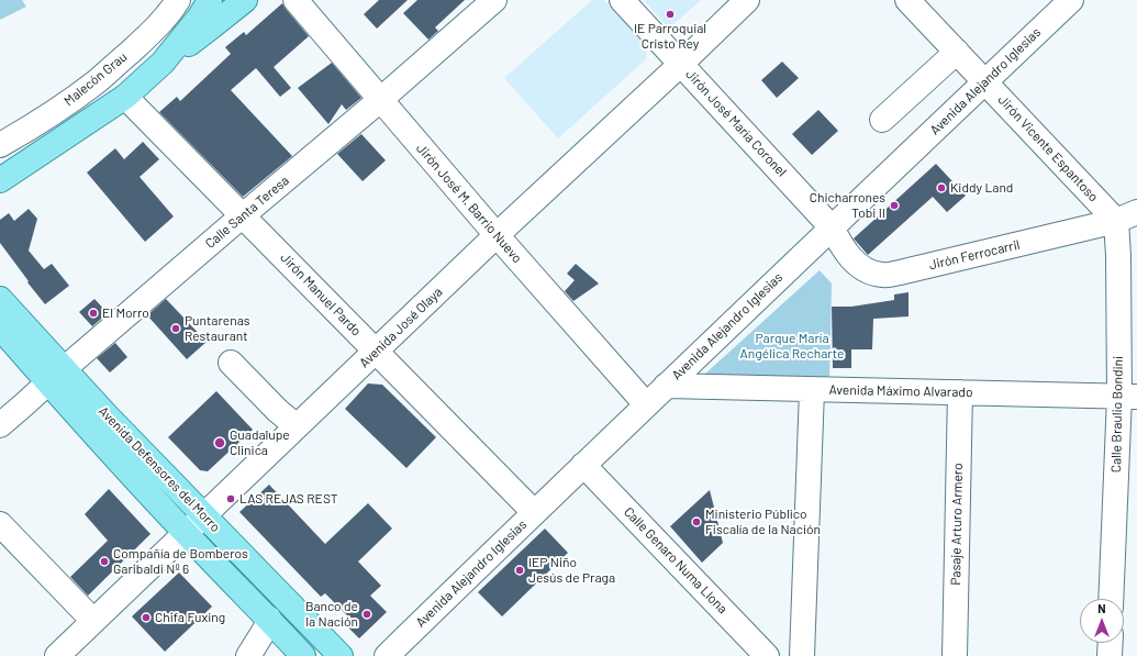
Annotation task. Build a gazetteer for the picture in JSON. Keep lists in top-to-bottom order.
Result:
{
  "streets": {
    "main road": ["Avenida Defensores del Morro"],
    "street": [
      "Malecón Grau",
      "Avenida Alejandro Iglesias",
      "Jirón José María Coronel",
      "Jirón Vicente Espantoso",
      "Jirón José M. Barrio Nuevo",
      "Calle Santa Teresa",
      "Jirón Ferrocarril",
      "Jirón Manuel Pardo",
      "Avenida José Olaya",
      "Avenida Máximo Alvarado",
      "Calle Braulio Bondini",
      "Pasaje Arturo Armero",
      "Calle Genaro Numa Llona"
    ]
  },
  "crossings": [
    ["Avenida Alejandro Iglesias", "Jirón José María Coronel"],
    ["Avenida Alejandro Iglesias", "Jirón Vicente Espantoso"],
    ["Avenida Alejandro Iglesias", "Jirón José M. Barrio Nuevo"],
    ["Avenida Alejandro Iglesias", "Jirón Ferrocarril"],
    ["Avenida Alejandro Iglesias", "Jirón Manuel Pardo"],
    ["Avenida Alejandro Iglesias", "Avenida Máximo Alvarado"],
    ["Avenida Alejandro Iglesias", "Calle Genaro Numa Llona"],
    ["Jirón José María Coronel", "Jirón Ferrocarril"],
    ["Jirón José María Coronel", "Avenida José Olaya"],
    ["Jirón Vicente Espantoso", "Jirón Ferrocarril"],
    ["Jirón Vicente Espantoso", "Calle Braulio Bondini"],
    ["Jirón José M. Barrio Nuevo", "Calle Santa Teresa"],
    ["Jirón José M. Barrio Nuevo", "Avenida José Olaya"],
    ["Calle Santa Teresa", "Jirón Manuel Pardo"],
    ["Calle Santa Teresa", "Avenida Defensores del Morro"],
    ["Jirón Ferrocarril", "Calle Braulio Bondini"],
    ["Jirón Manuel Pardo", "Avenida José Olaya"],
    ["Avenida José Olaya", "Avenida Defensores del Morro"],
    ["Avenida Máximo Alvarado", "Calle Braulio Bondini"],
    ["Avenida Máximo Alvarado", "Pasaje Arturo Armero"]
  ],
  "parks": ["Parque María Angélica Recharte"],
  "places": [
    "IE Parroquial Cristo Rey",
    "Kiddy Land",
    "Chicharrones Tobi II",
    "El Morro",
    "Puntarenas Restaurant",
    "Guadalupe Clinica",
    "LAS REJAS REST",
    "Ministerio Público Fiscalía de la Nación",
    "Compañía de Bomberos Garibaldi Nº 6",
    "IEP Niño Jesús de Praga",
    "Banco de la Nación",
    "Chifa Fuxing"
  ],
  "north": "top"
}
